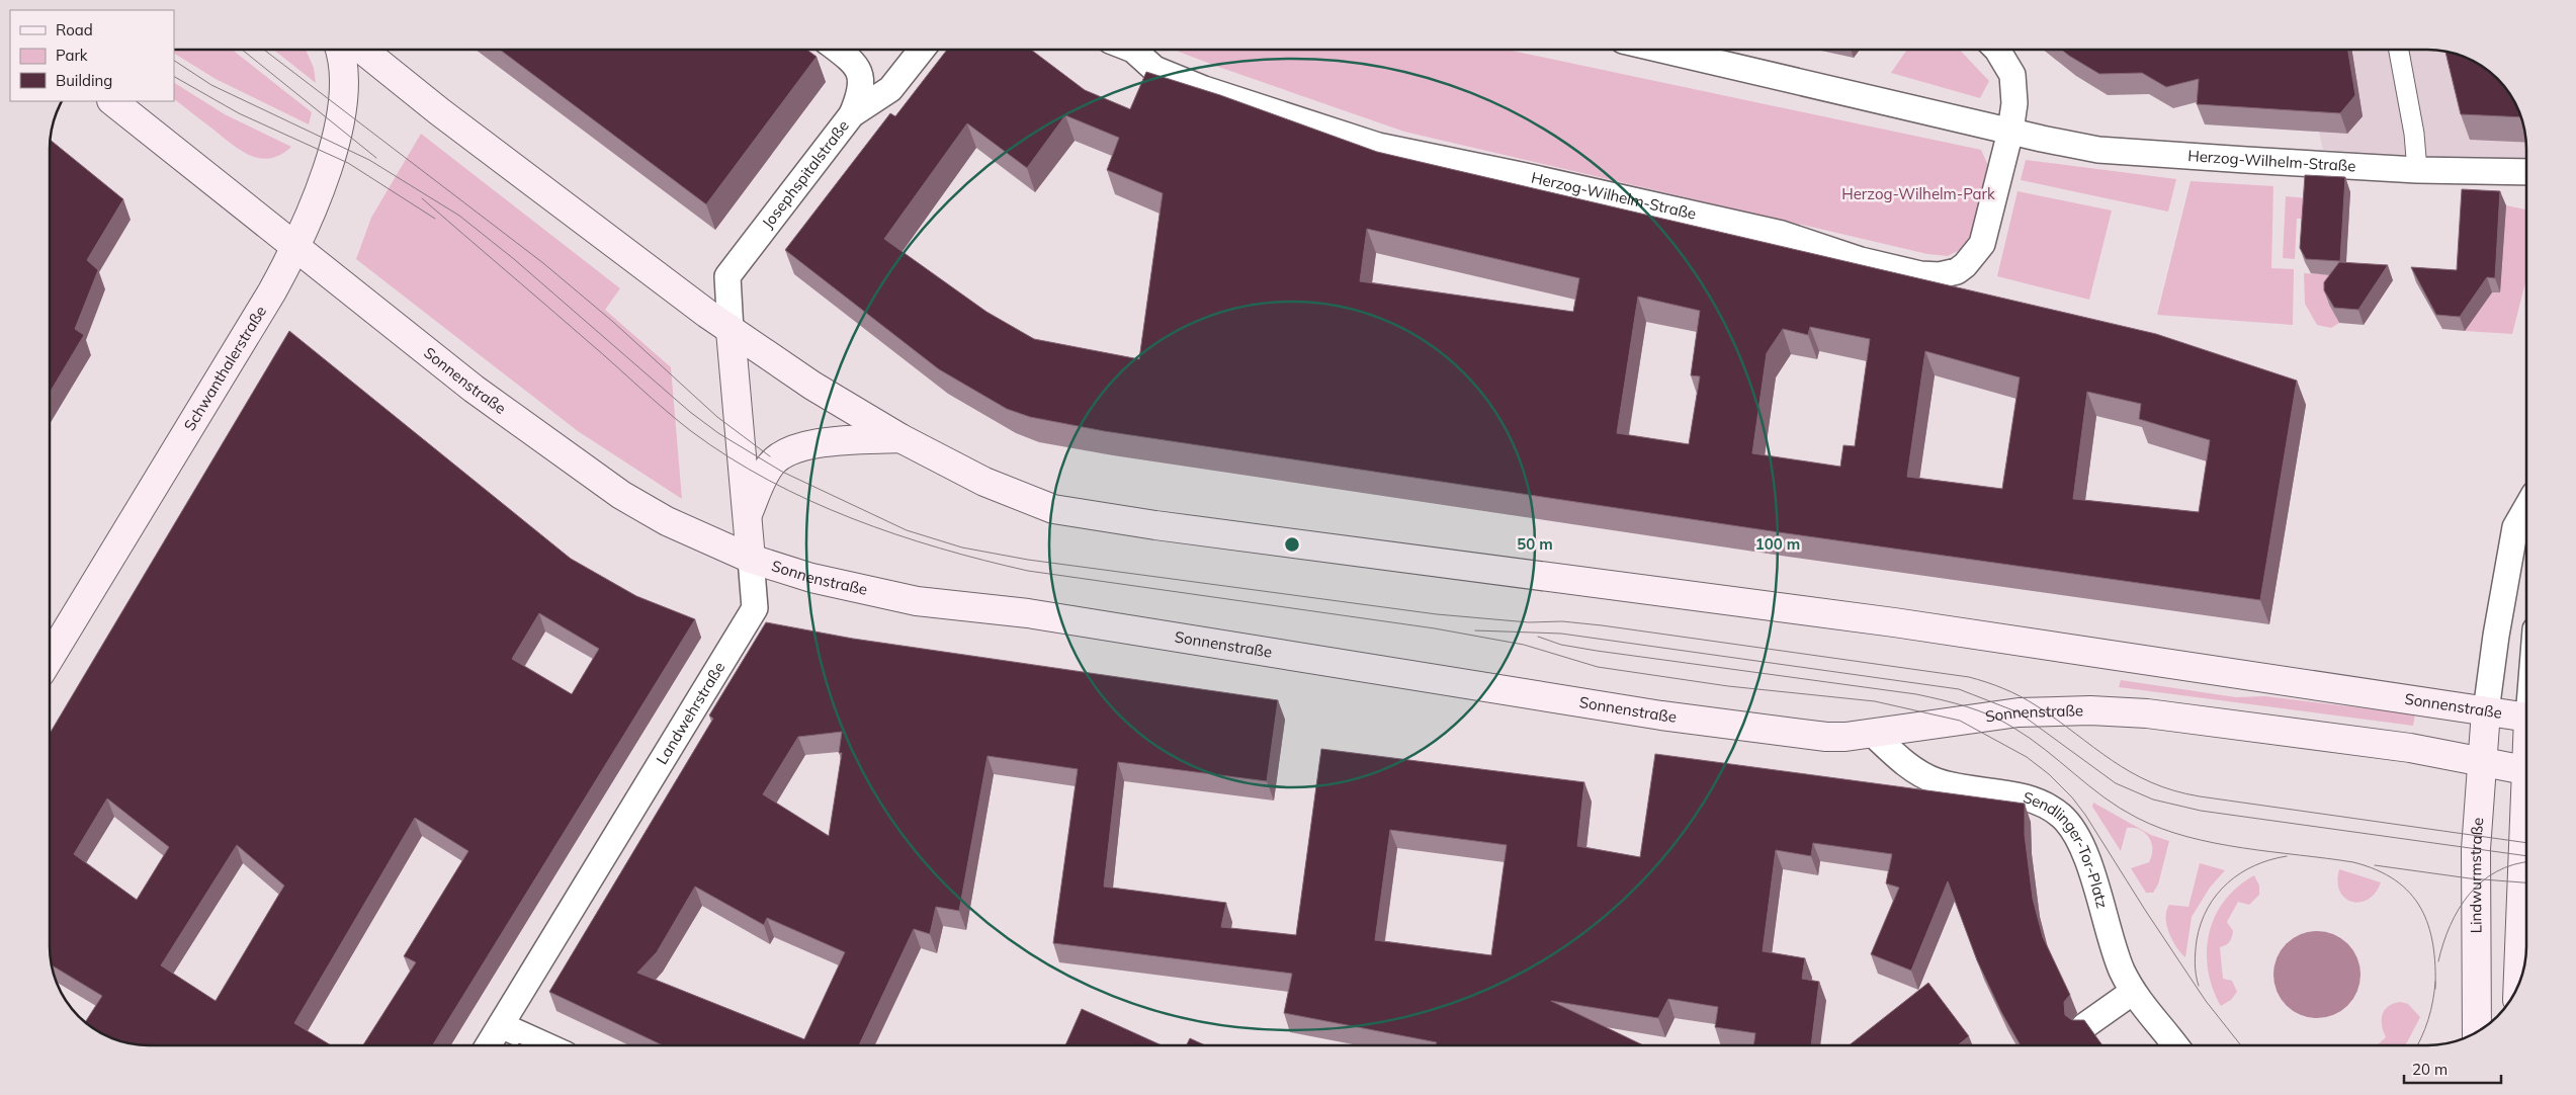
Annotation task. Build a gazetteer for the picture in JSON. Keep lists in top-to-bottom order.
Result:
{
  "streets": {
    "main road": [
      "Schwanthalerstraße",
      "Sonnenstraße",
      "Landwehrstraße",
      "Lindwurmstraße"
    ],
    "street": ["Herzog-Wilhelm-Straße", "Josephspitalstraße", "Sendlinger-Tor-Platz"]
  },
  "crossings": [
    ["Josephspitalstraße", "Sonnenstraße"],
    ["Josephspitalstraße", "Landwehrstraße"],
    ["Schwanthalerstraße", "Sonnenstraße"],
    ["Sonnenstraße", "Landwehrstraße"],
    ["Sonnenstraße", "Sendlinger-Tor-Platz"],
    ["Sonnenstraße", "Lindwurmstraße"]
  ],
  "parks": ["Herzog-Wilhelm-Park"],
  "legend": ["Road", "Park", "Building"],
  "scale_bar": "20 m",
  "rings": ["50 m", "100 m"]
}
